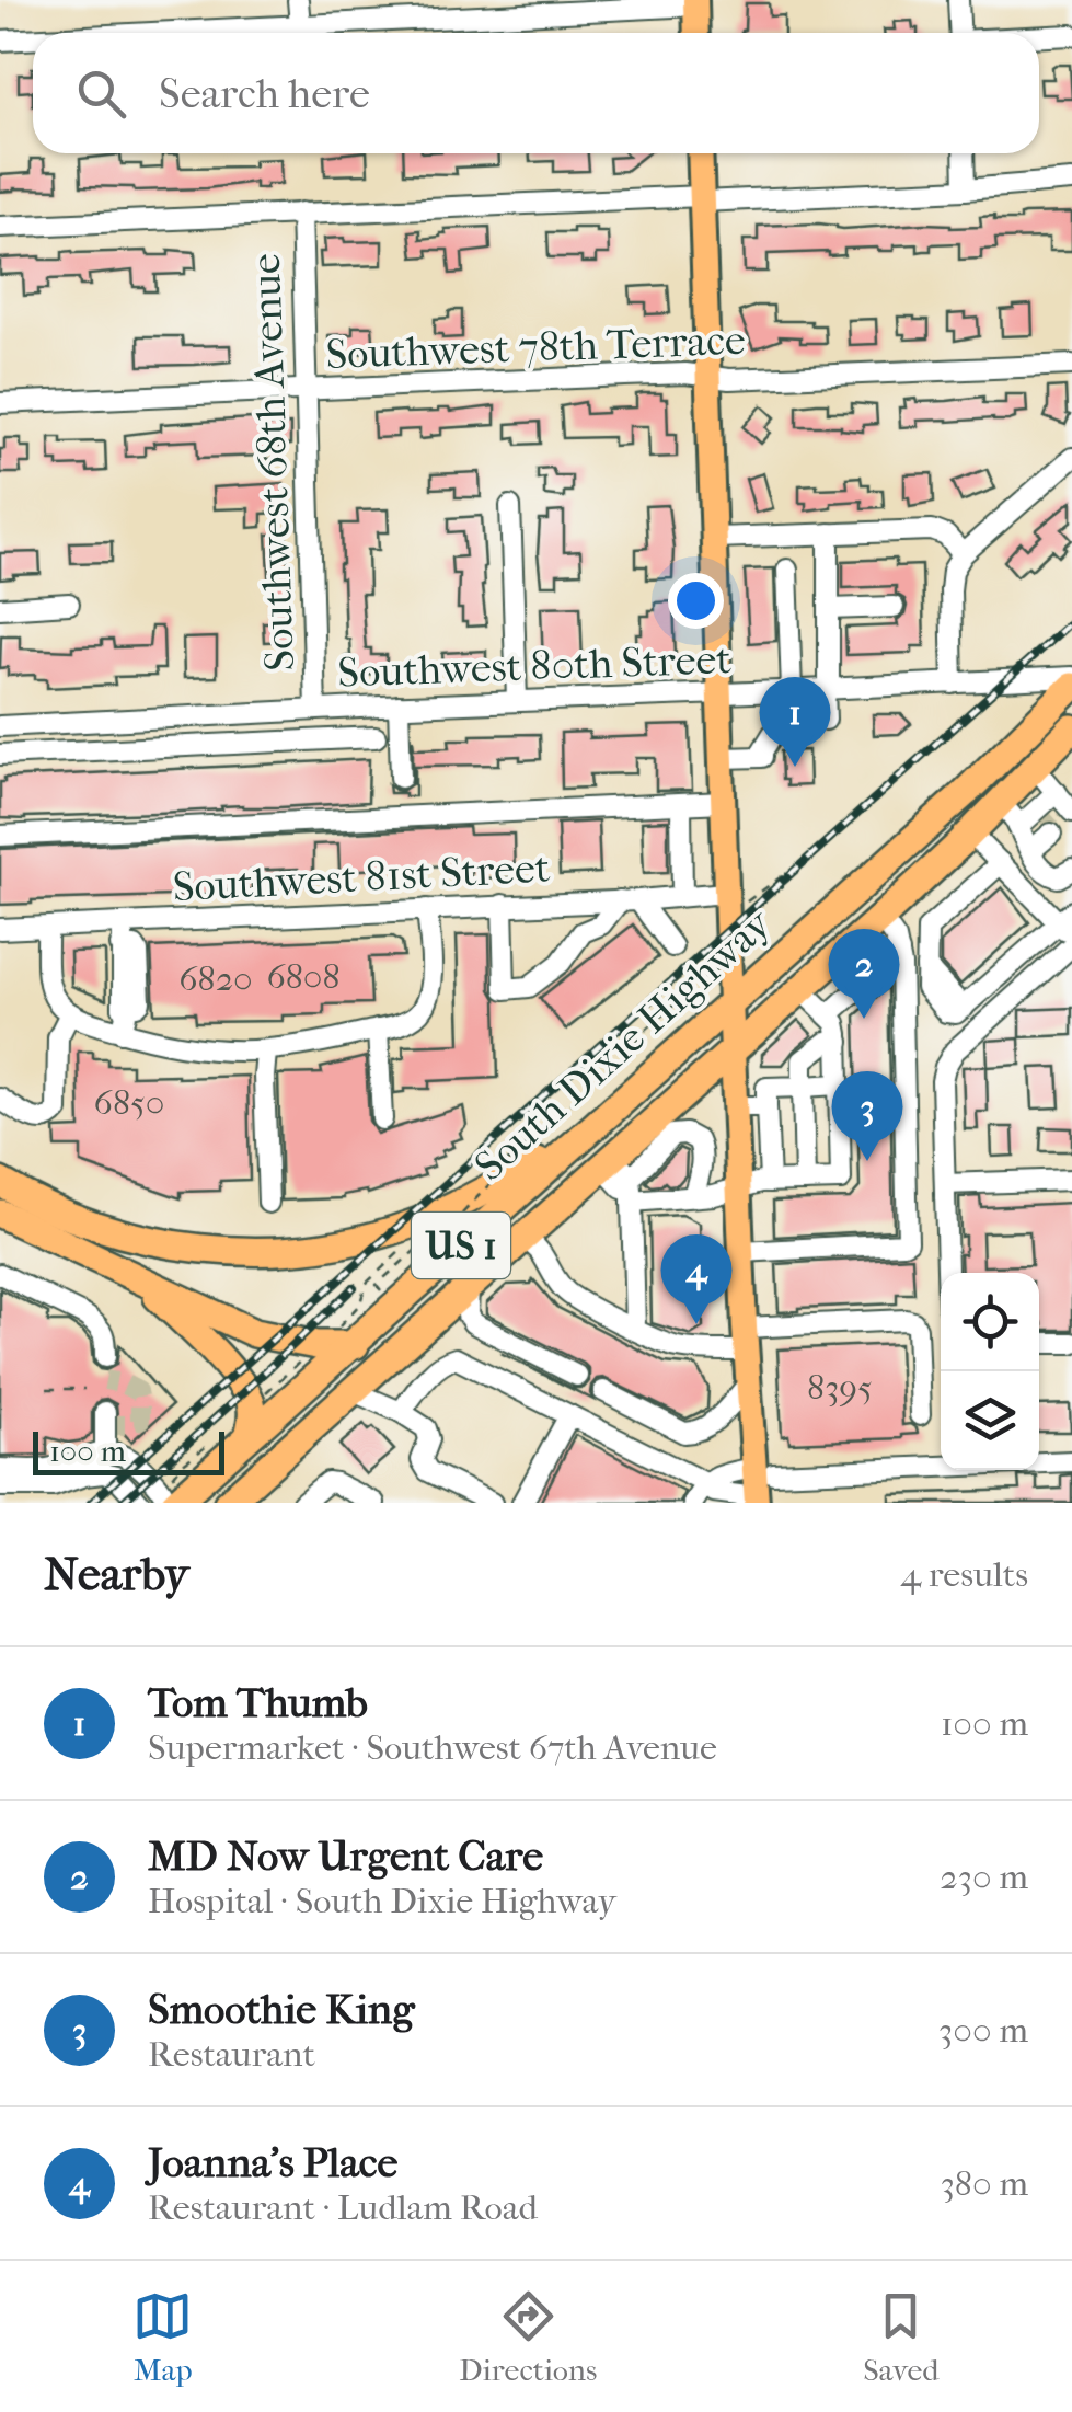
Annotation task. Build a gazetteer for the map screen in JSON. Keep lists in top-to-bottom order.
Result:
{
  "streets": {
    "highway": ["South Dixie Highway", "US 1"],
    "street": [
      "Southwest 78th Terrace",
      "Southwest 68th Avenue",
      "Southwest 80th Street",
      "Southwest 81st Street"
    ]
  },
  "crossings": [
    ["Southwest 78th Terrace", "Southwest 68th Avenue"],
    ["Southwest 68th Avenue", "Southwest 80th Street"]
  ],
  "house_numbers": [
    "6808",
    "6820",
    "6850",
    "8395"
  ],
  "scale_bar": "100 m",
  "page": {
    "search": "Search here",
    "pins": [
      "1",
      "2",
      "3",
      "4"
    ],
    "scale": "100 m",
    "heading": ["Nearby", "4 results"],
    "list": [
      {
        "mark": "1",
        "name": "Tom Thumb",
        "note": "Supermarket · Southwest 67th Avenue",
        "value": "100 m"
      },
      {
        "mark": "2",
        "name": "MD Now Urgent Care",
        "note": "Hospital · South Dixie Highway",
        "value": "230 m"
      },
      {
        "mark": "3",
        "name": "Smoothie King",
        "note": "Restaurant",
        "value": "300 m"
      },
      {
        "mark": "4",
        "name": "Joanna's Place",
        "note": "Restaurant · Ludlam Road",
        "value": "380 m"
      }
    ],
    "nav": ["Map", "Directions", "Saved"]
  }
}
